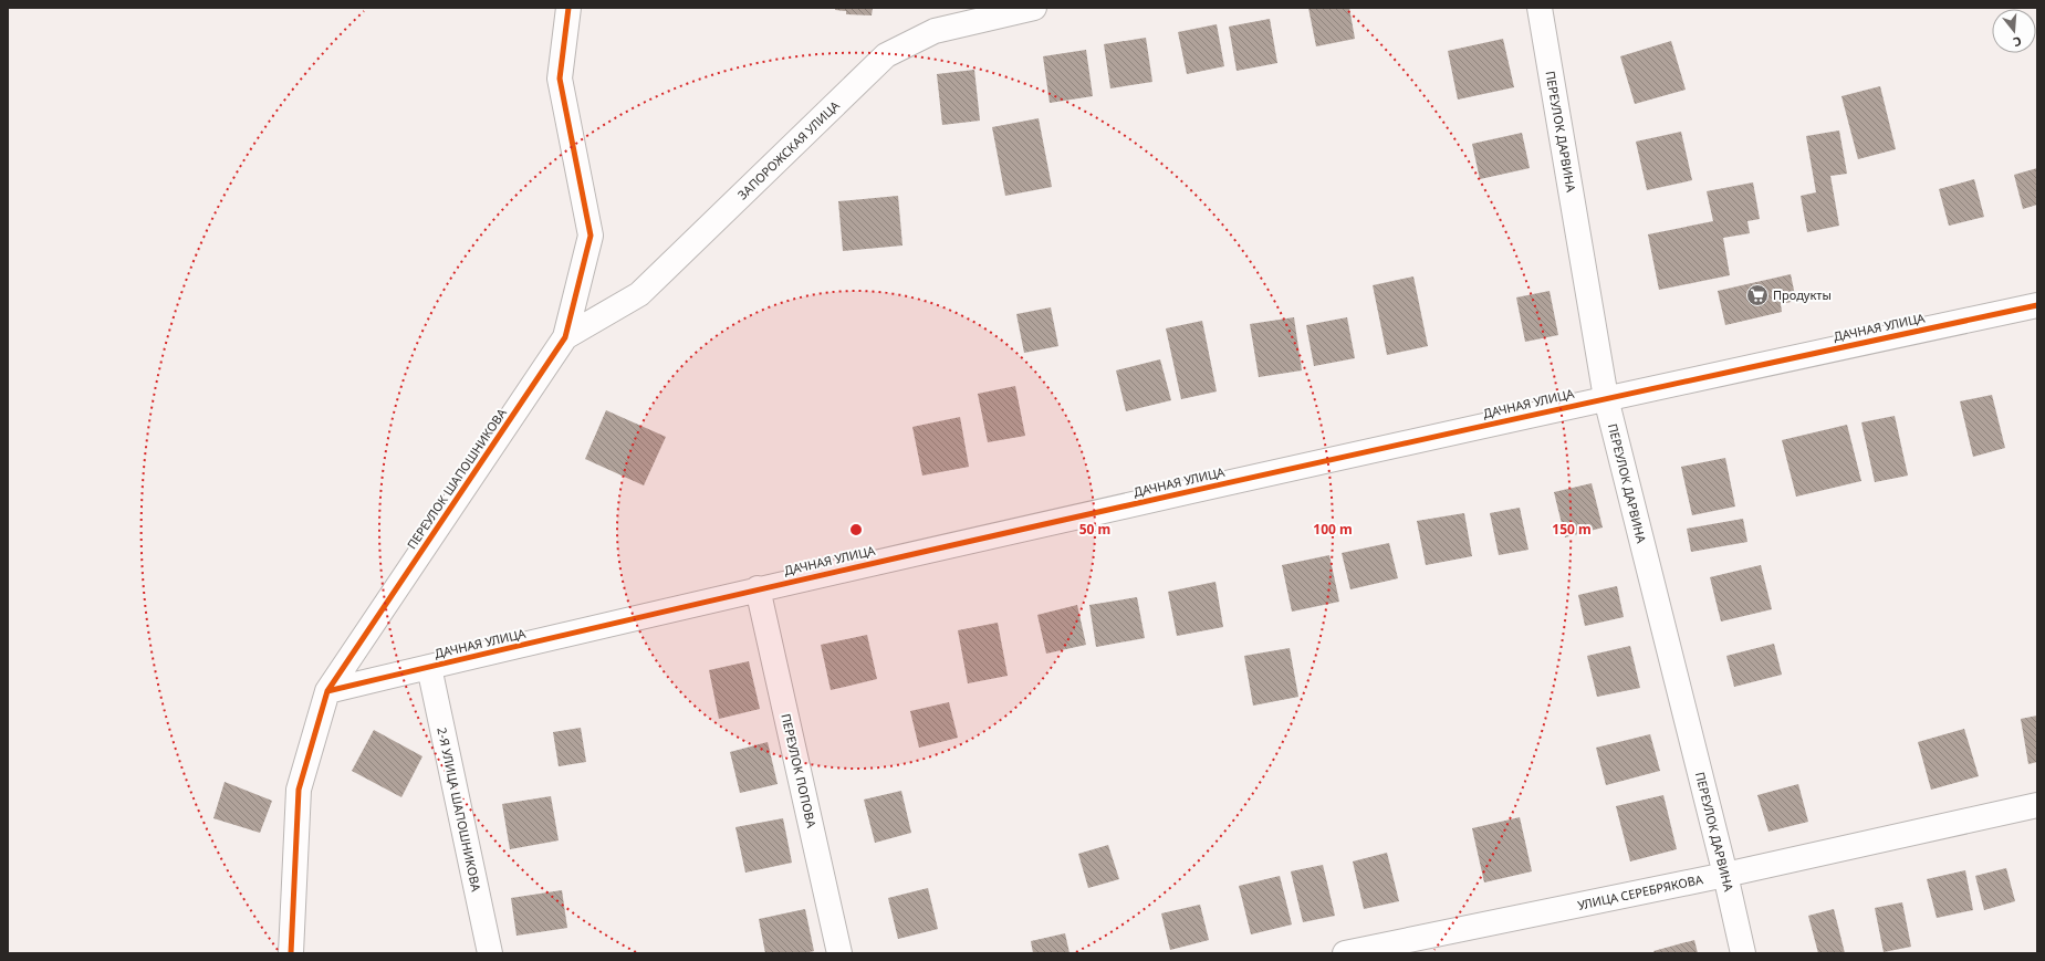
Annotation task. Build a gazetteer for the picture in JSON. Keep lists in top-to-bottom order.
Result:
{
  "streets": {
    "street": [
      "ПЕРЕУЛОК ДАРВИНА",
      "ЗАПОРОЖСКАЯ УЛИЦА",
      "ДАЧНАЯ УЛИЦА",
      "ПЕРЕУЛОК ШАПОШНИКОВА",
      "ПЕРЕУЛОК ПОПОВА",
      "2-Я УЛИЦА ШАПОШНИКОВА",
      "УЛИЦА СЕРЕБРЯКОВА"
    ]
  },
  "crossings": [
    ["ПЕРЕУЛОК ДАРВИНА", "ДАЧНАЯ УЛИЦА"],
    ["ПЕРЕУЛОК ДАРВИНА", "УЛИЦА СЕРЕБРЯКОВА"],
    ["ЗАПОРОЖСКАЯ УЛИЦА", "ПЕРЕУЛОК ШАПОШНИКОВА"],
    ["ДАЧНАЯ УЛИЦА", "ПЕРЕУЛОК ШАПОШНИКОВА"],
    ["ДАЧНАЯ УЛИЦА", "ПЕРЕУЛОК ПОПОВА"],
    ["ДАЧНАЯ УЛИЦА", "2-Я УЛИЦА ШАПОШНИКОВА"]
  ],
  "places": {
    "supermarket": ["Продукты"]
  },
  "north": "bottom",
  "rings": ["50 m", "100 m", "150 m"]
}
